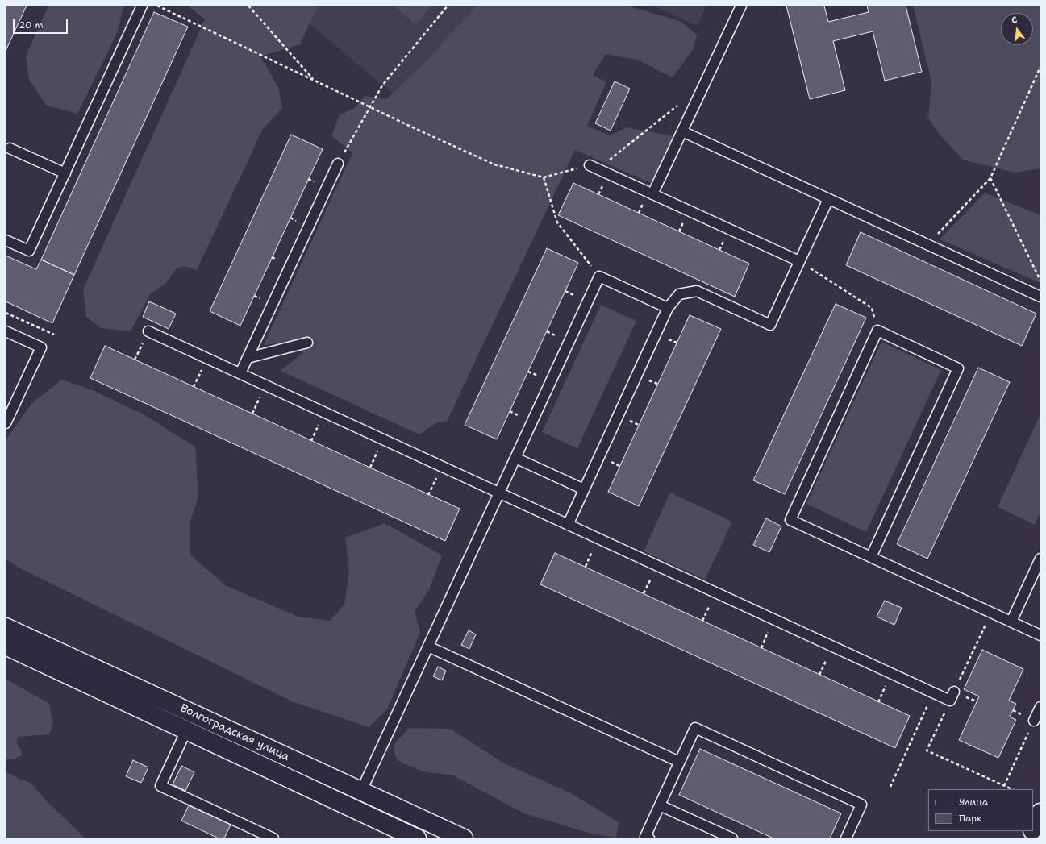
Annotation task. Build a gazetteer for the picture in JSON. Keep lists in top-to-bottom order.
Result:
{
  "streets": {
    "main road": ["Волгоградская улица"]
  },
  "legend": ["Улица", "Парк"],
  "scale_bar": "20 m",
  "north": "top"
}
